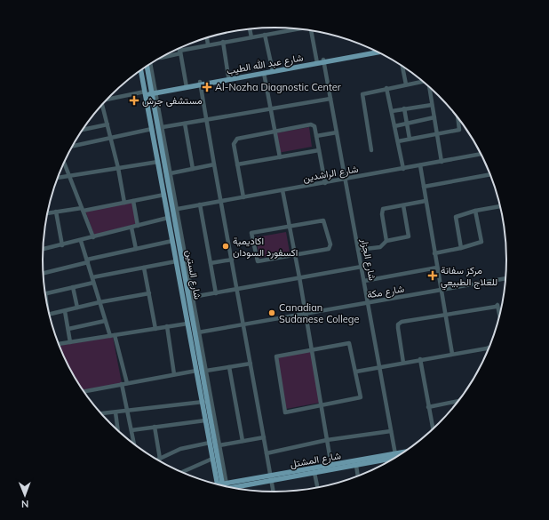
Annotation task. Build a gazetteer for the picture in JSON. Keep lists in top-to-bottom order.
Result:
{
  "streets": {
    "main road": ["شارع عبد الله الطيب", "شارع الستين", "شارع المشتل"],
    "street": ["شارع الراشدين", "شارع الجزار", "شارع مكة"]
  },
  "crossings": [
    ["شارع عبد الله الطيب", "شارع الجزار"],
    ["شارع عبد الله الطيب", "شارع الستين"],
    ["شارع الراشدين", "شارع الجزار"],
    ["شارع الراشدين", "شارع الستين"],
    ["شارع الجزار", "شارع مكة"],
    ["شارع الستين", "شارع مكة"]
  ],
  "places": {
    "health": ["Al-Nozha Diagnostic Center", "مستشفى جرش", "مركز سفانة للعلاج الطبيعي"],
    "other": ["اكاديمية اكسفورد السودان", "Canadian Sudanese College"]
  },
  "north": "bottom"
}
